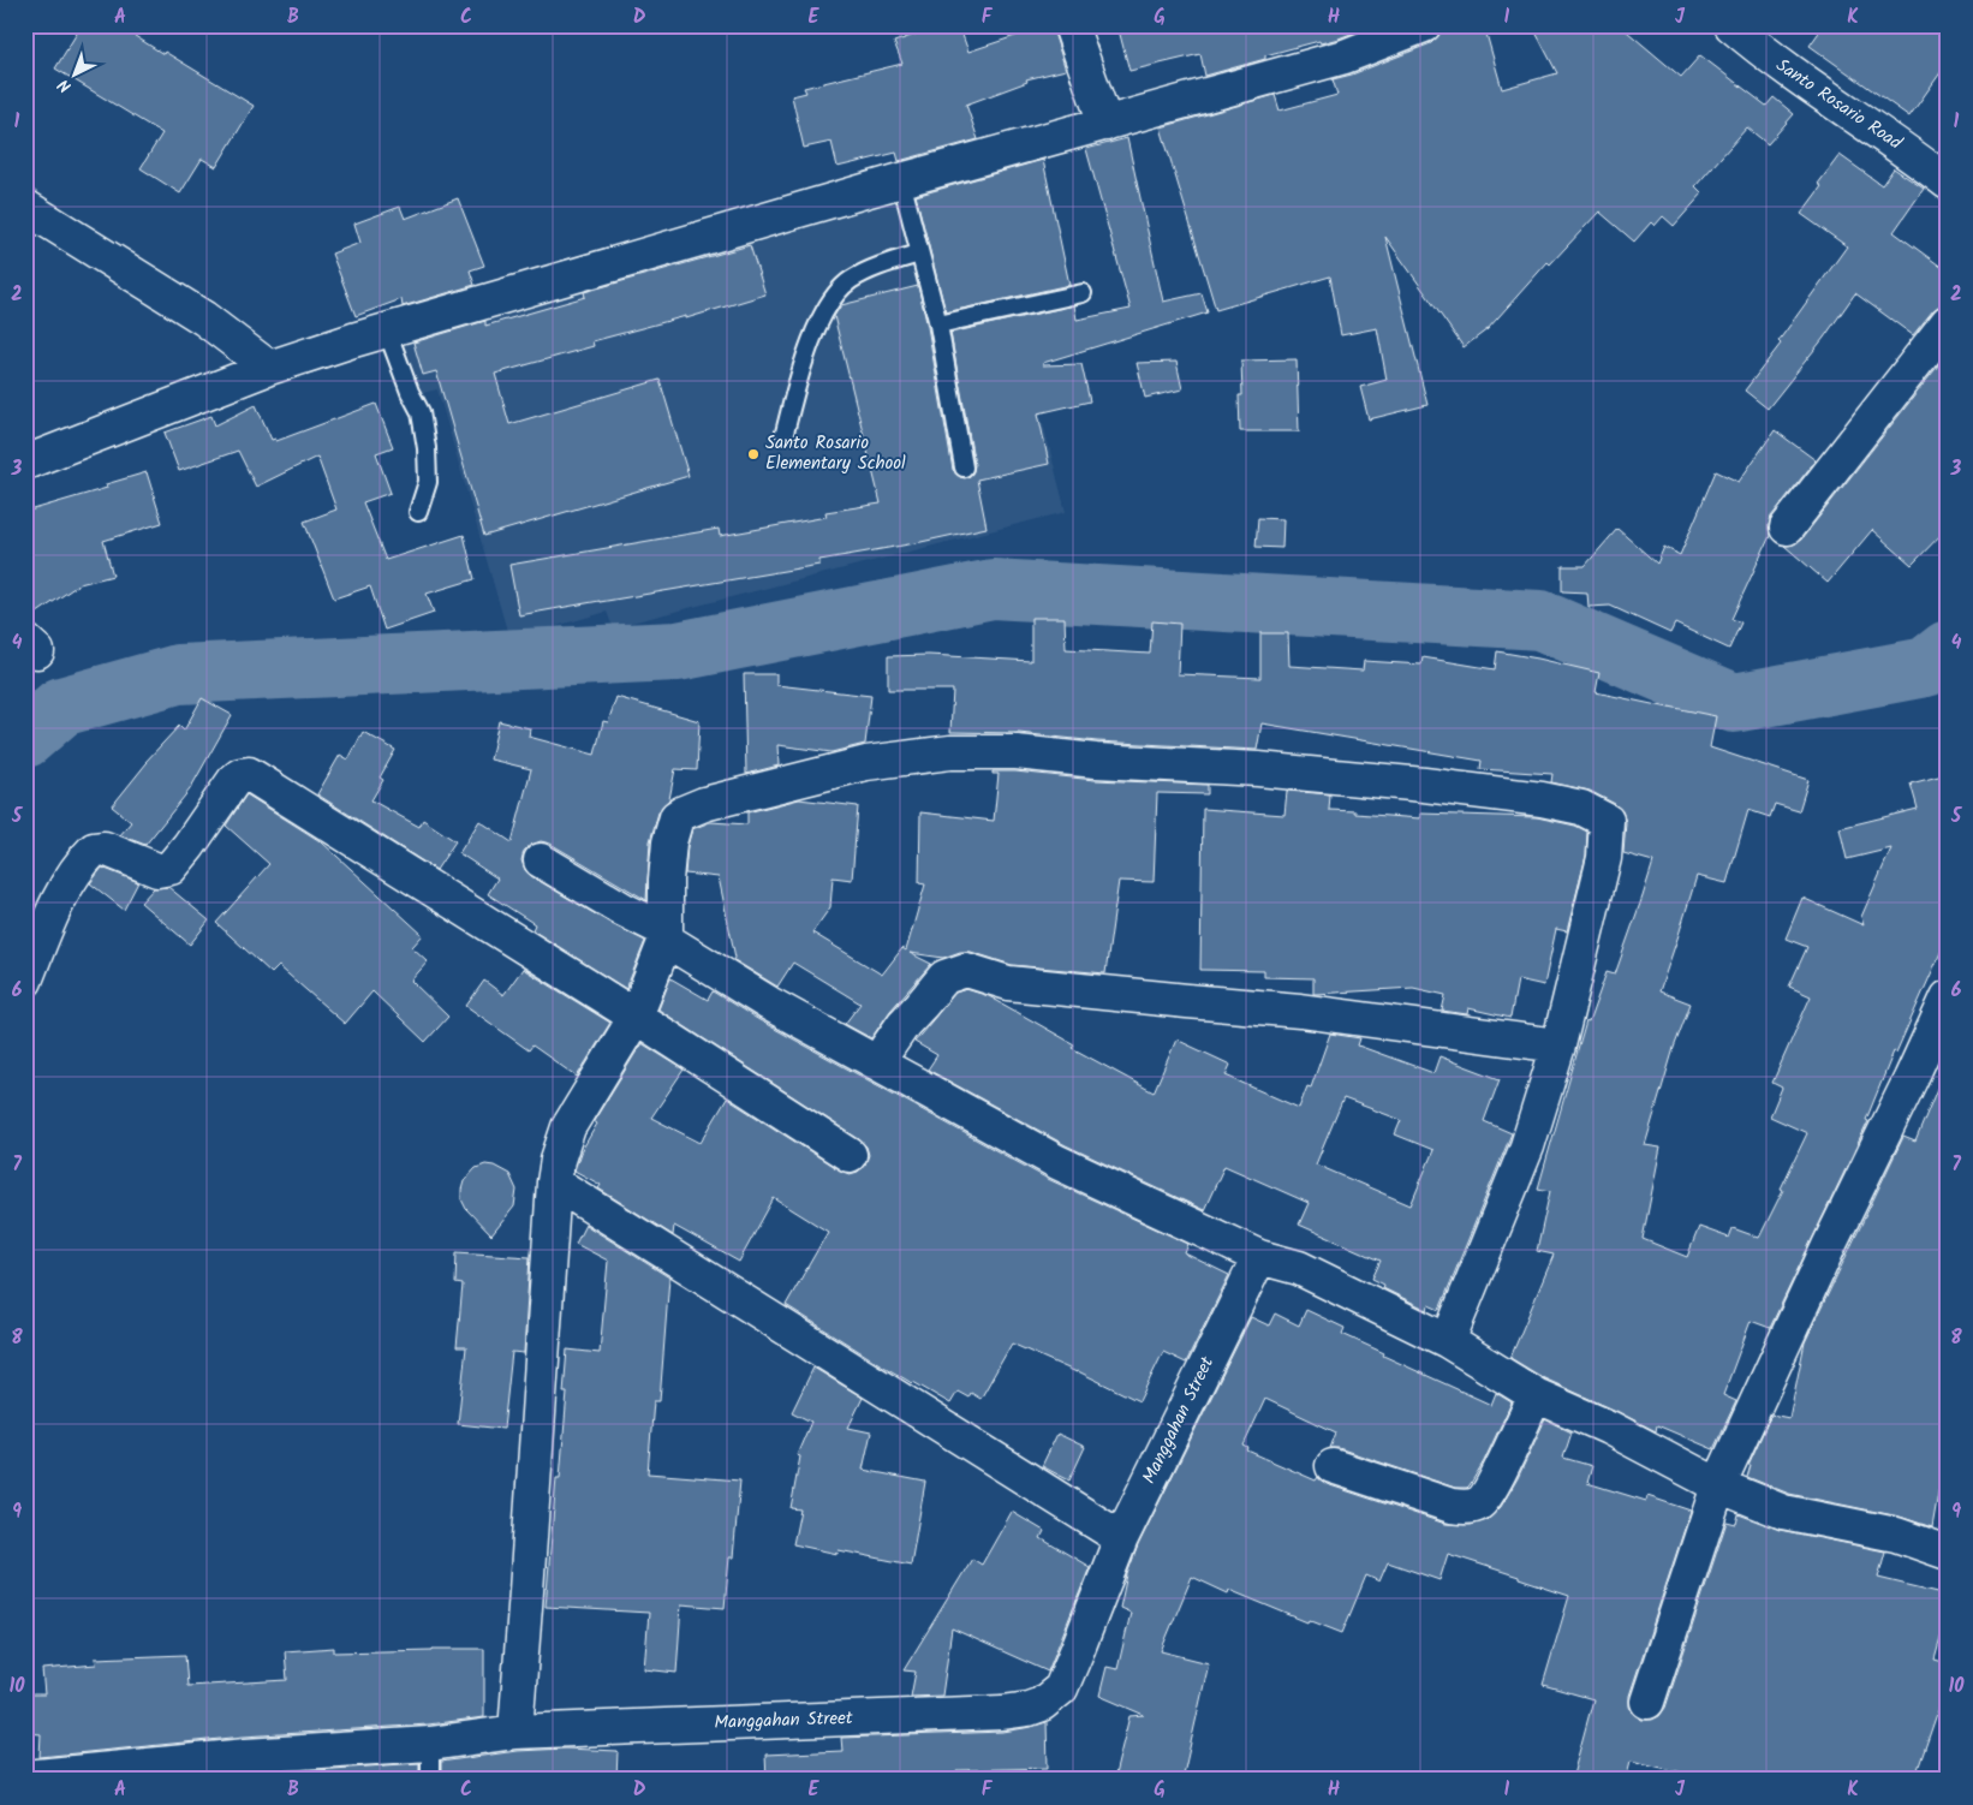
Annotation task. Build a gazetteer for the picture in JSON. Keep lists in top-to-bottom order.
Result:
{
  "streets": {
    "street": ["Santo Rosario Road", "Manggahan Street"]
  },
  "places": ["Santo Rosario Elementary School"],
  "north": "bottom left",
  "grid": {
    "columns": [
      "A",
      "B",
      "C",
      "D",
      "E",
      "F",
      "G",
      "H",
      "I",
      "J",
      "K"
    ],
    "rows": [
      "1",
      "2",
      "3",
      "4",
      "5",
      "6",
      "7",
      "8",
      "9",
      "10"
    ]
  }
}
